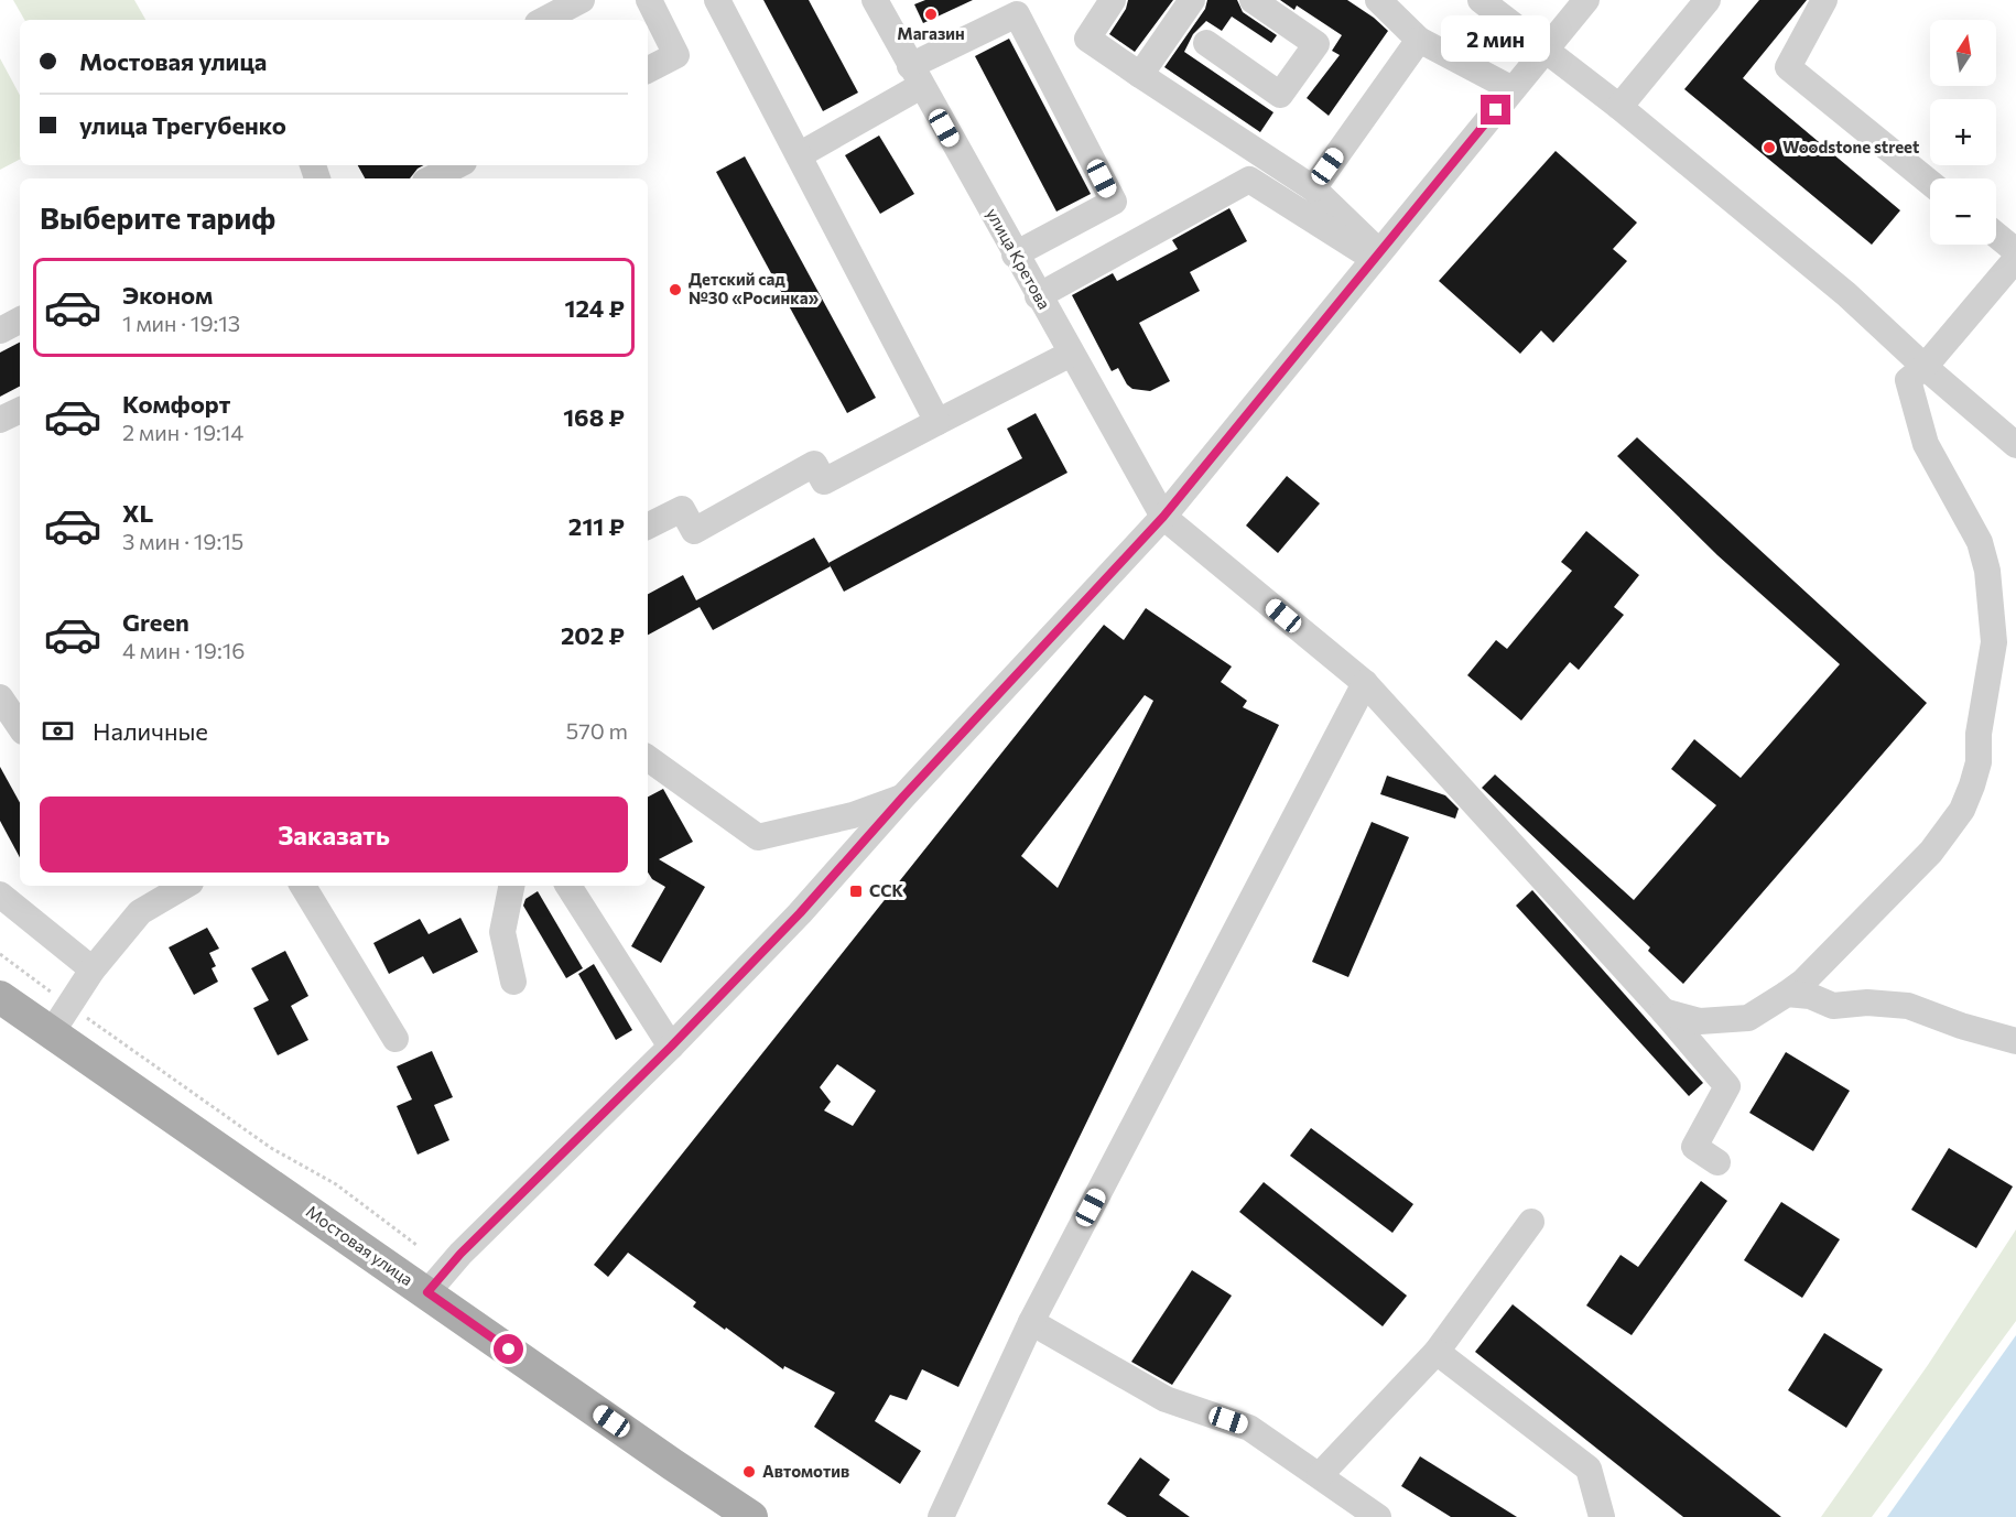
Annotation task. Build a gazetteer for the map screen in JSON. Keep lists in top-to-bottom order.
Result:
{
  "streets": {
    "main road": ["Мостовая улица"],
    "street": ["улица Кретова"]
  },
  "places": {
    "other": [
      "Магазин",
      "Woodstone street",
      "Детский сад №30 «Росинка»",
      "Автомотив"
    ],
    "transit": ["ССК"]
  },
  "north": "top",
  "page": {
    "bubble": "2 мин",
    "map_buttons": ["+", "−"],
    "banner": ["Мостовая улица", "улица Трегубенко"],
    "heading": "Выберите тариф",
    "list": [
      {
        "name": "Эконом",
        "note": "1 мин · 19:13",
        "value": "124 ₽"
      },
      {
        "name": "Комфорт",
        "note": "2 мин · 19:14",
        "value": "168 ₽"
      },
      {
        "name": "XL",
        "note": "3 мин · 19:15",
        "value": "211 ₽"
      },
      {
        "name": "Green",
        "note": "4 мин · 19:16",
        "value": "202 ₽"
      }
    ],
    "pay": ["Наличные", "570 m"],
    "buttons": "Заказать"
  }
}
